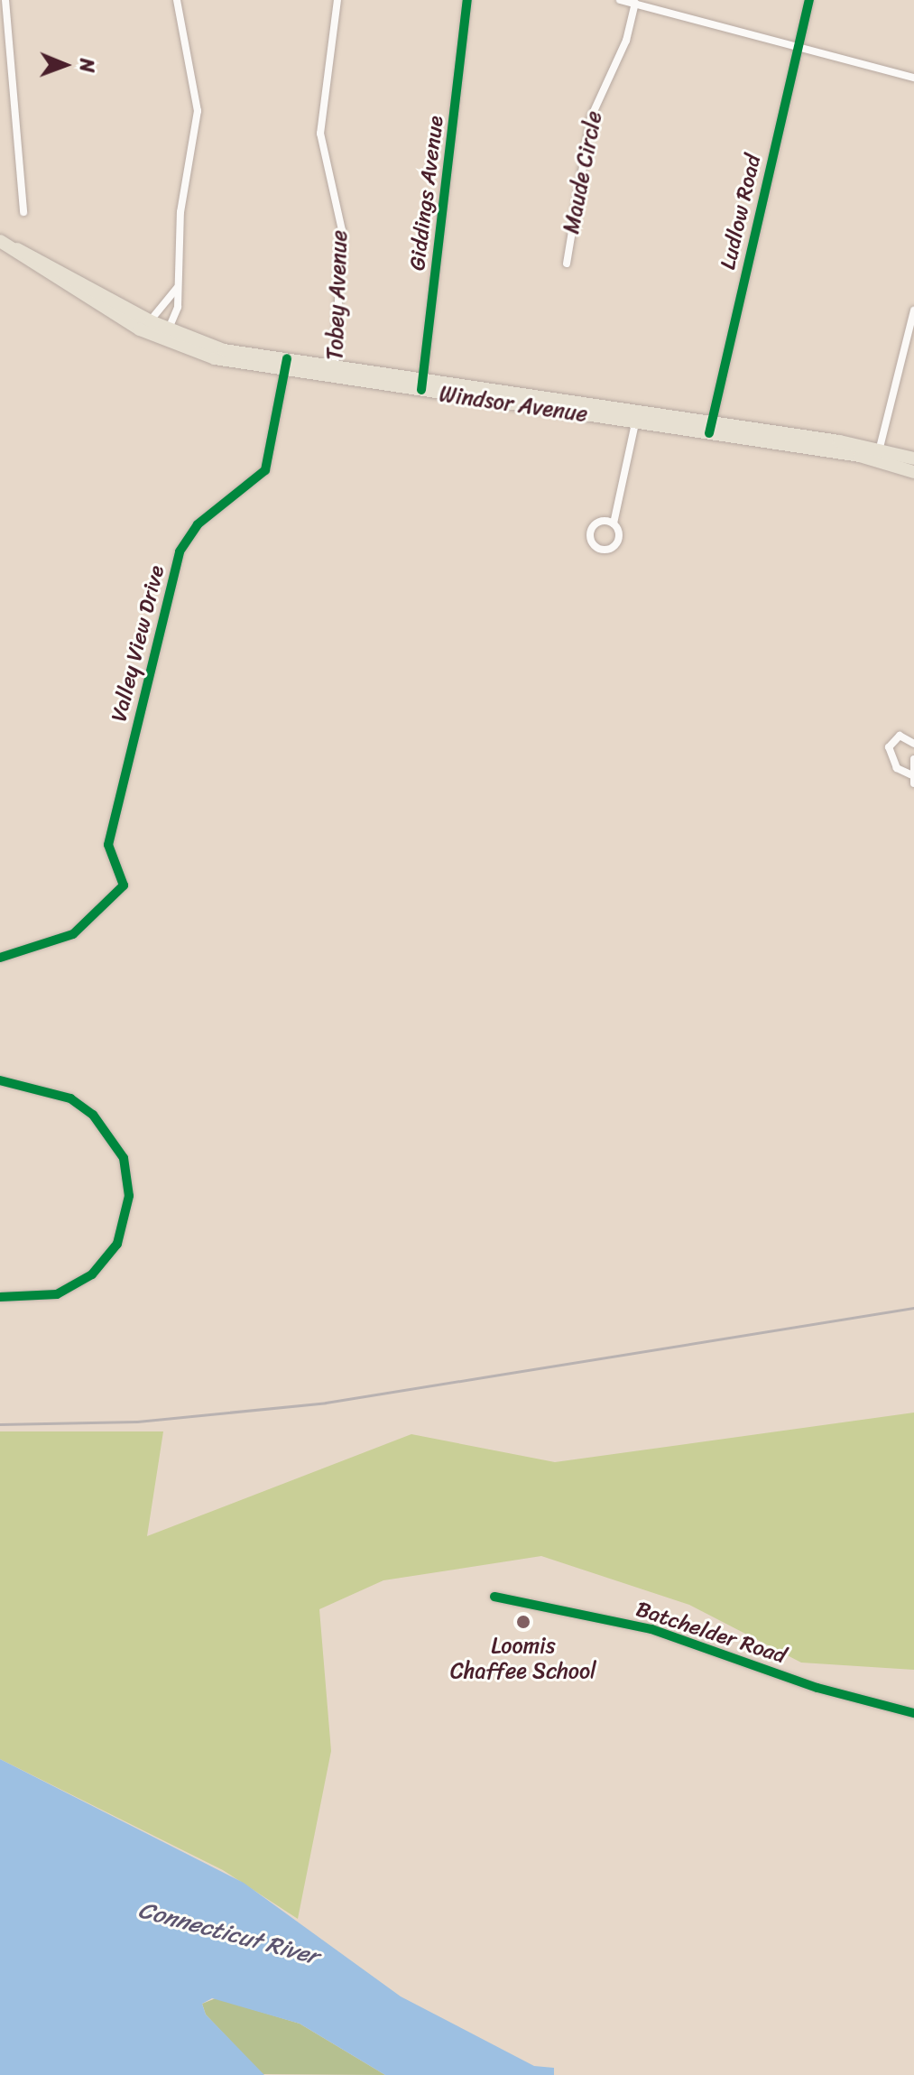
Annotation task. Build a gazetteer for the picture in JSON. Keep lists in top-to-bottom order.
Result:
{
  "streets": {
    "main road": ["Windsor Avenue"],
    "street": [
      "Maude Circle",
      "Giddings Avenue",
      "Ludlow Road",
      "Tobey Avenue",
      "Valley View Drive",
      "Batchelder Road"
    ]
  },
  "crossings": [
    ["Giddings Avenue", "Windsor Avenue"],
    ["Ludlow Road", "Windsor Avenue"],
    ["Tobey Avenue", "Windsor Avenue"],
    ["Windsor Avenue", "Valley View Drive"]
  ],
  "water": ["Connecticut River"],
  "places": ["Loomis Chaffee School"],
  "north": "right"
}
